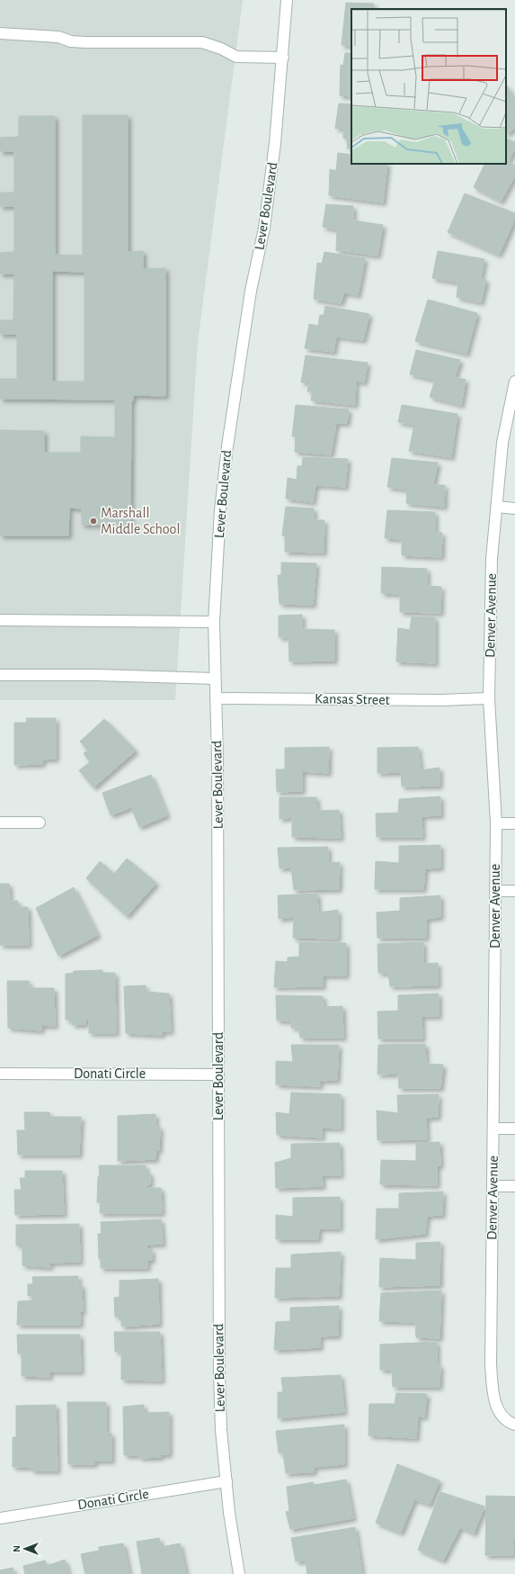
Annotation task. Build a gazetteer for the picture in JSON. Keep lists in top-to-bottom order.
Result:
{
  "streets": {
    "street": [
      "Lever Boulevard",
      "Denver Avenue",
      "Kansas Street",
      "Donati Circle"
    ]
  },
  "crossings": [
    ["Lever Boulevard", "Kansas Street"],
    ["Lever Boulevard", "Donati Circle"],
    ["Denver Avenue", "Kansas Street"]
  ],
  "places": ["Marshall Middle School"],
  "north": "left"
}
